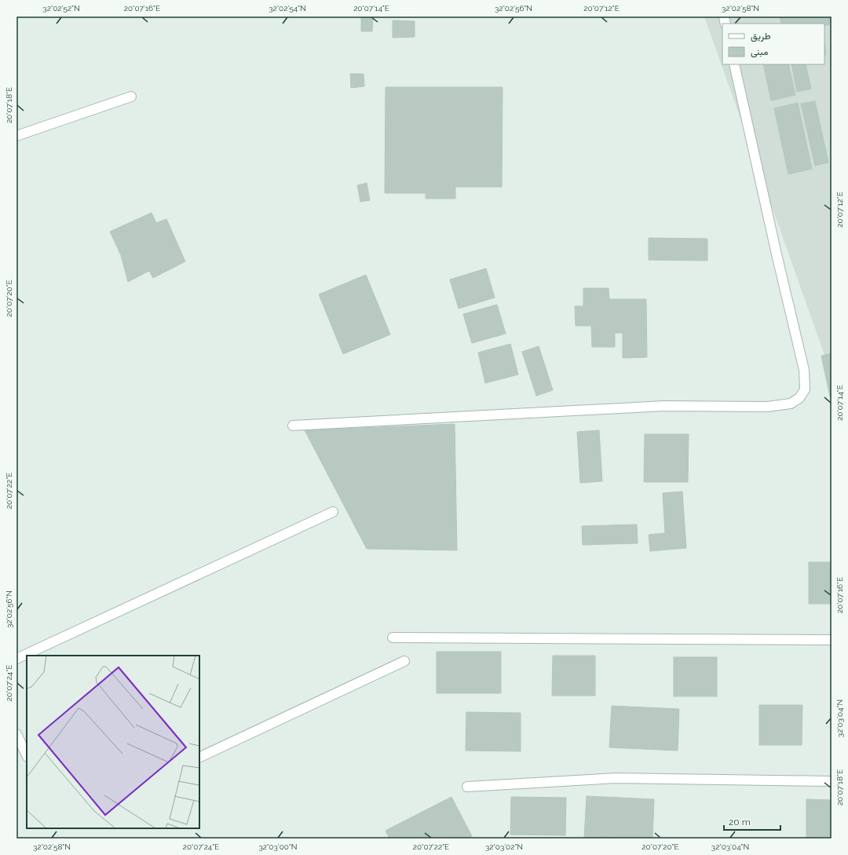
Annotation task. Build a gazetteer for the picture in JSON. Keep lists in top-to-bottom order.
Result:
{
  "legend": ["طريق", "مبنى"],
  "scale_bar": "20 m",
  "coordinates": [
    "32°02'52\"N",
    "20°07'16\"E",
    "32°02'54\"N",
    "20°07'14\"E",
    "32°02'56\"N",
    "20°07'12\"E",
    "32°02'58\"N",
    "20°07'18\"E",
    "20°07'20\"E",
    "20°07'22\"E",
    "20°07'24\"E",
    "32°03'04\"N",
    "32°03'00\"N",
    "32°03'02\"N"
  ]
}
